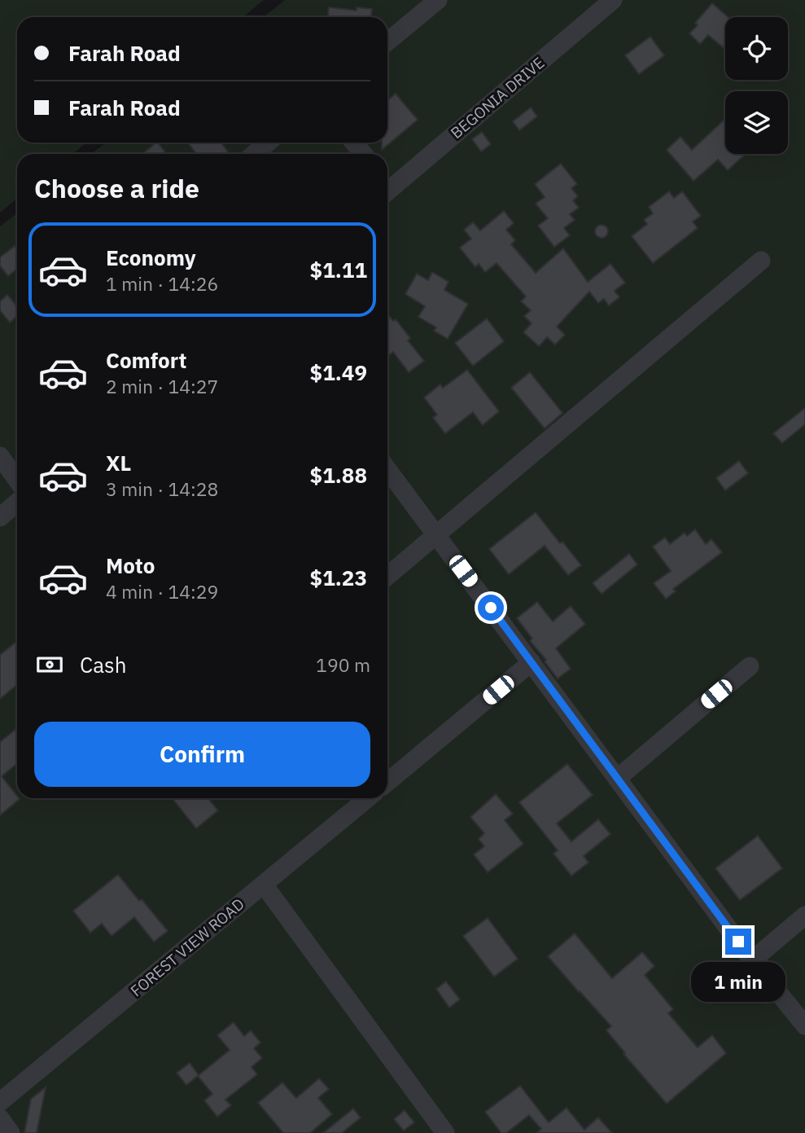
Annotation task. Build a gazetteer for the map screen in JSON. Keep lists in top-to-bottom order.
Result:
{
  "streets": {
    "street": ["BEGONIA DRIVE", "FOREST VIEW ROAD"]
  },
  "page": {
    "banner": ["Farah Road", "Farah Road"],
    "heading": "Choose a ride",
    "list": [
      {
        "name": "Economy",
        "note": "1 min · 14:26",
        "value": "$1.11"
      },
      {
        "name": "Comfort",
        "note": "2 min · 14:27",
        "value": "$1.49"
      },
      {
        "name": "XL",
        "note": "3 min · 14:28",
        "value": "$1.88"
      },
      {
        "name": "Moto",
        "note": "4 min · 14:29",
        "value": "$1.23"
      }
    ],
    "pay": ["Cash", "190 m"],
    "buttons": "Confirm",
    "bubble": "1 min"
  }
}
